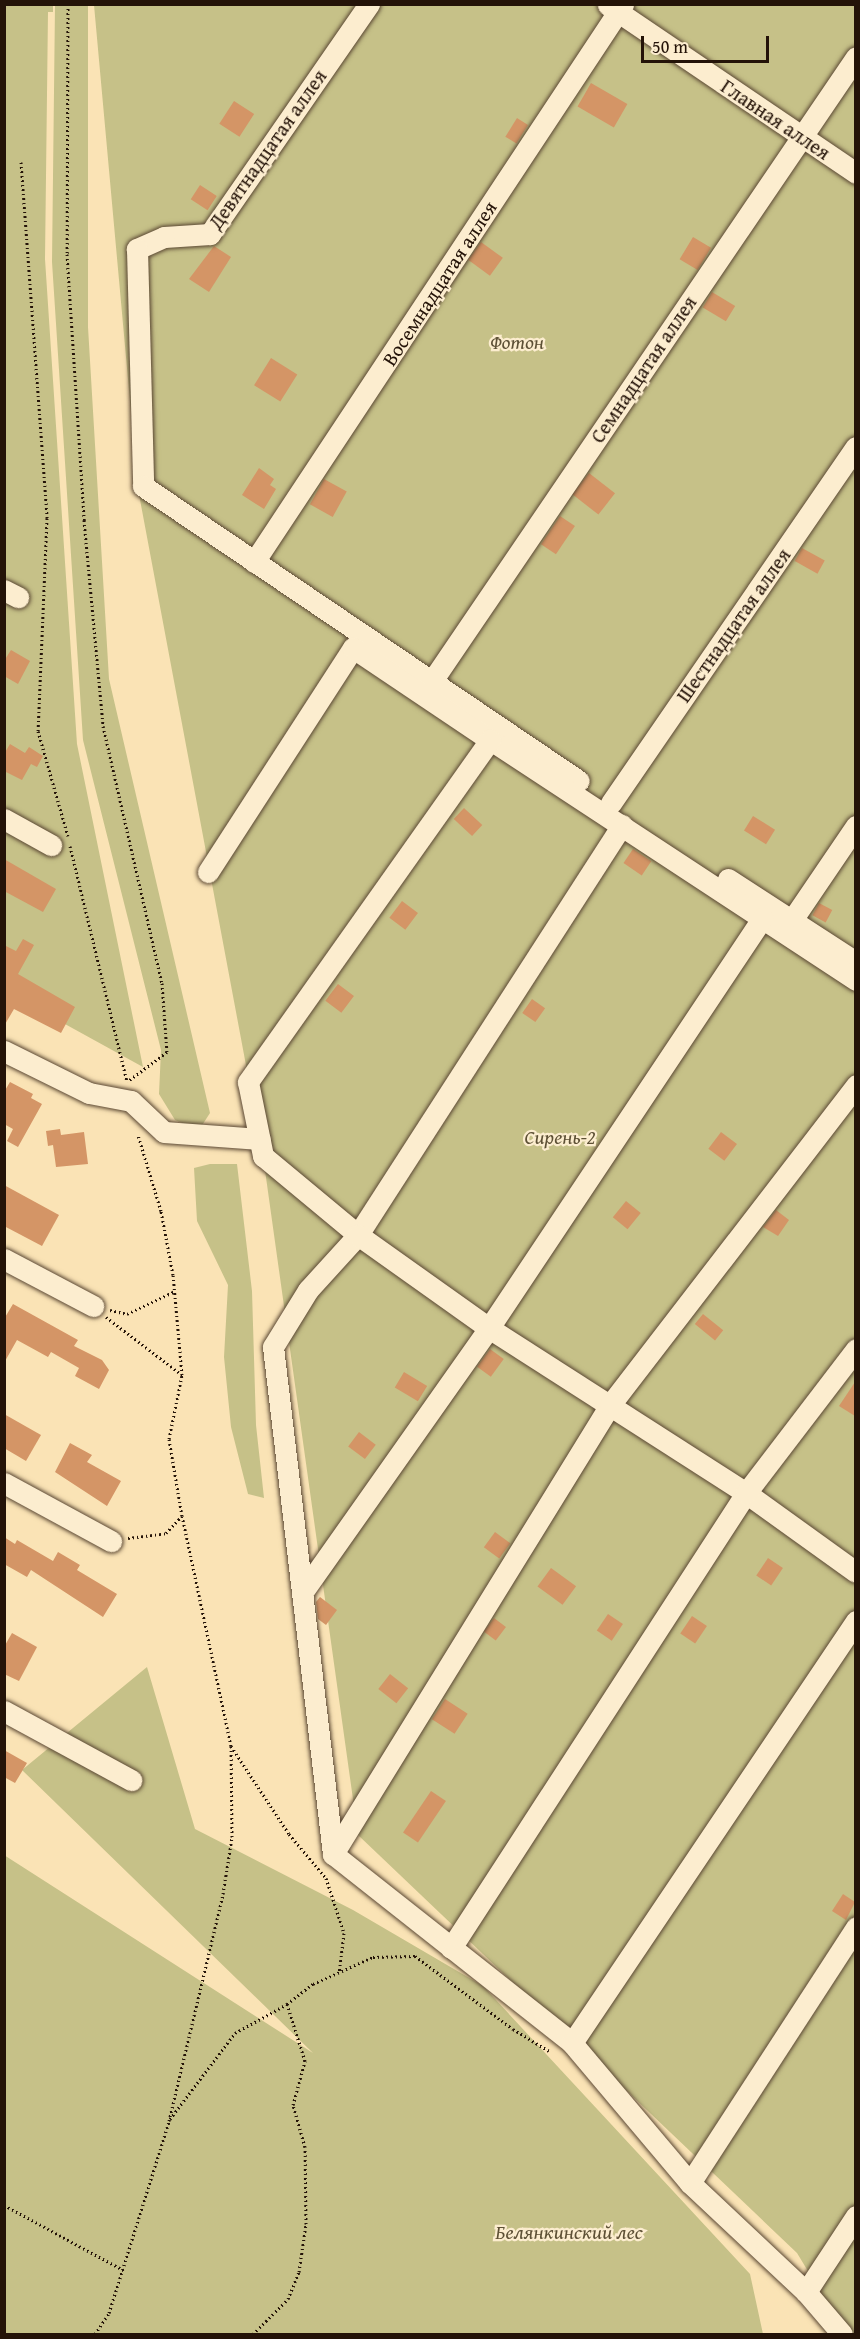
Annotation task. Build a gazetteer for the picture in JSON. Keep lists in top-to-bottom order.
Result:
{
  "streets": {
    "street": [
      "Главная аллея",
      "Девятнадцатая аллея",
      "Восемнадцатая аллея",
      "Семнадцатая аллея",
      "Шестнадцатая аллея"
    ]
  },
  "crossings": [
    ["Главная аллея", "Восемнадцатая аллея"],
    ["Главная аллея", "Семнадцатая аллея"],
    ["Девятнадцатая аллея", "Восемнадцатая аллея"]
  ],
  "parks": ["Фотон", "Сирень-2", "Белянкинский лес"],
  "scale_bar": "50 m"
}
